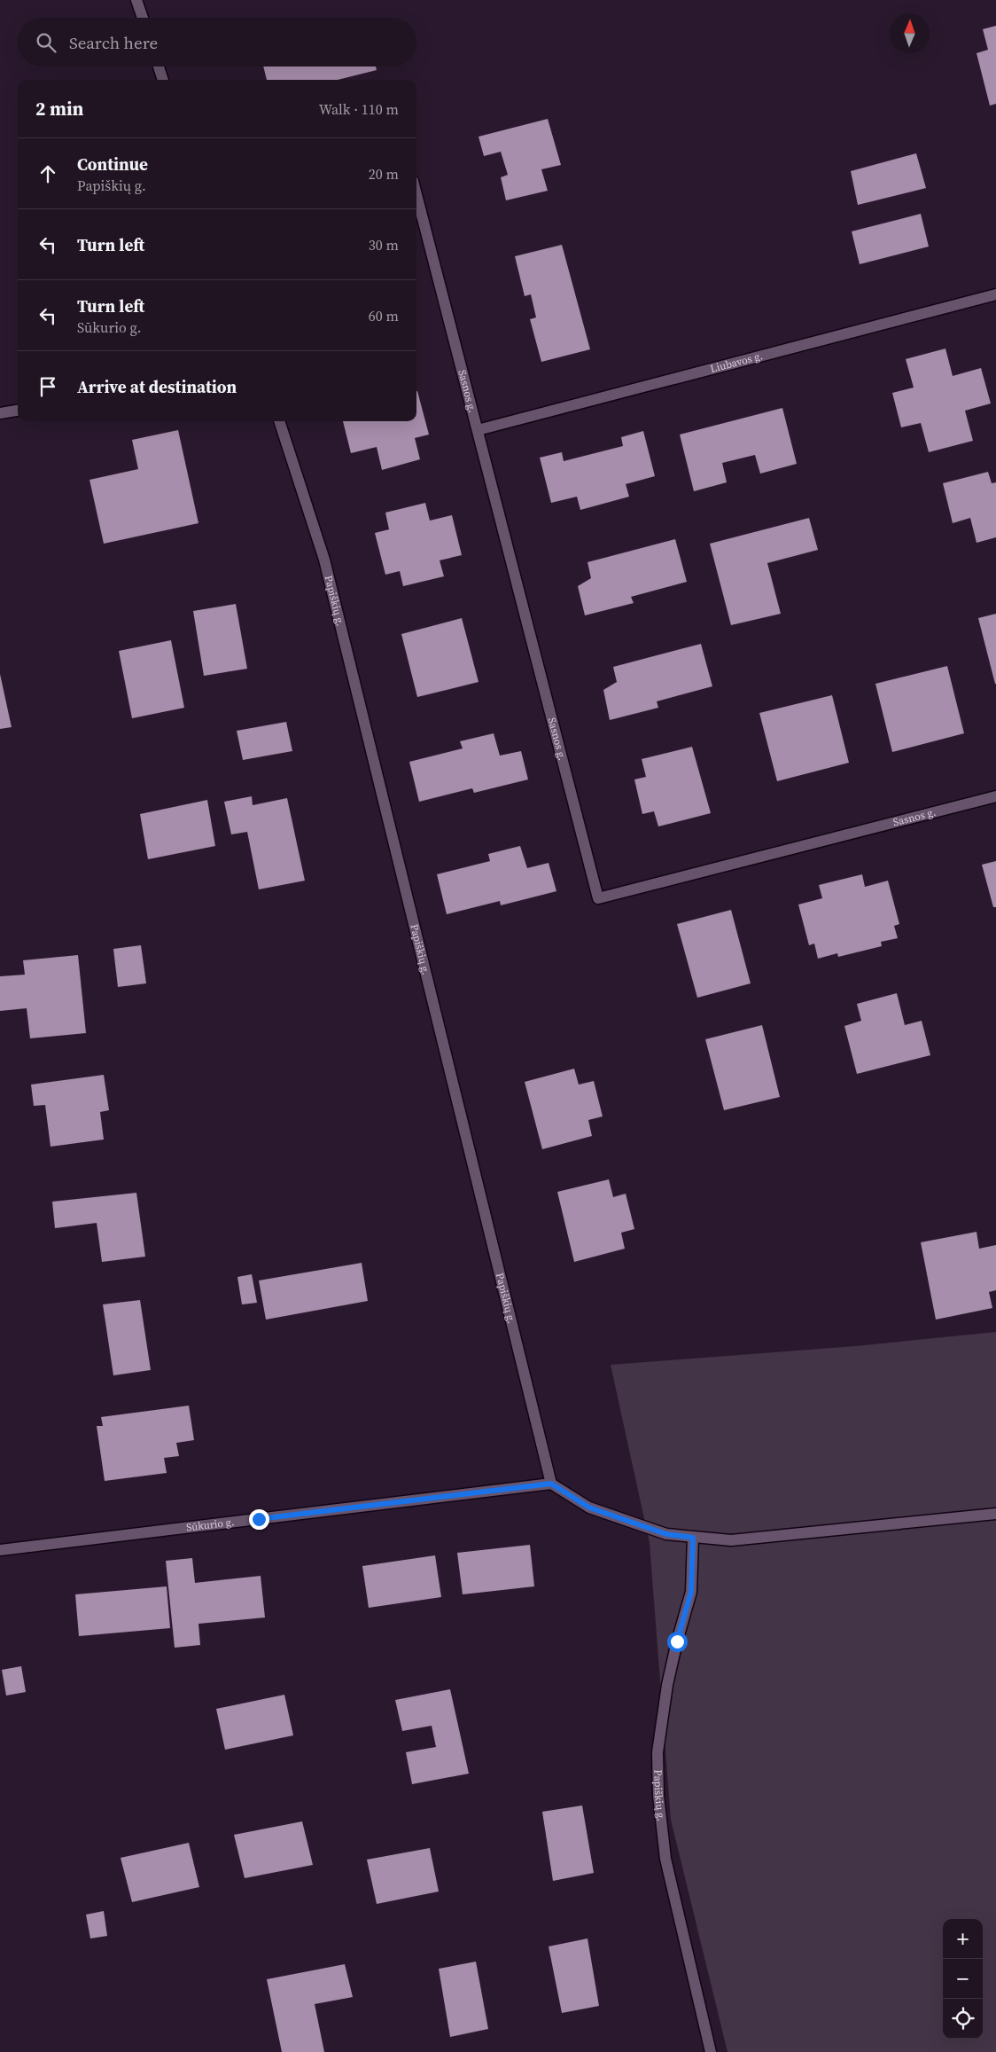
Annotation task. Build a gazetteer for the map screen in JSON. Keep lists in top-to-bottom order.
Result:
{
  "streets": {
    "street": [
      "Liubavos g.",
      "Sasnos g.",
      "Papiškių g.",
      "Sūkurio g."
    ]
  },
  "crossings": [
    ["Liubavos g.", "Sasnos g."],
    ["Papiškių g.", "Sūkurio g."]
  ],
  "north": "top",
  "page": {
    "search": "Search here",
    "heading": ["2 min", "Walk · 110 m"],
    "list": [
      ["Continue", "Papiškių g.", "20 m"],
      ["Turn left", "30 m"],
      ["Turn left", "Sūkurio g.", "60 m"],
      "Arrive at destination"
    ],
    "map_buttons": ["+", "−"]
  }
}
